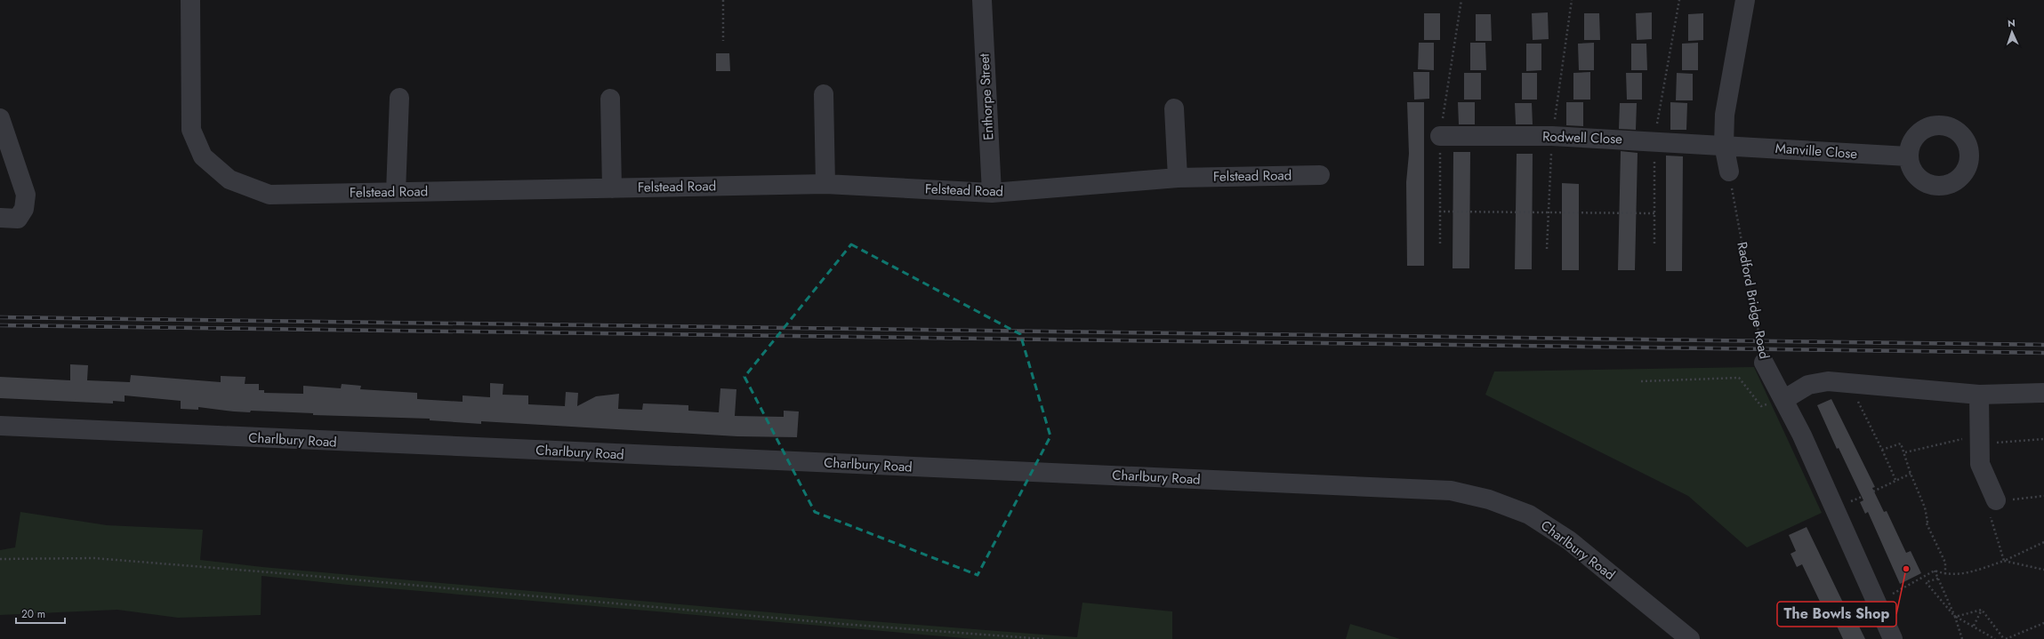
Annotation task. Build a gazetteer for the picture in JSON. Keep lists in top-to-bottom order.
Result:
{
  "streets": {
    "street": [
      "Enthorpe Street",
      "Rodwell Close",
      "Manville Close",
      "Felstead Road",
      "Radford Bridge Road",
      "Charlbury Road"
    ]
  },
  "crossings": [
    ["Enthorpe Street", "Felstead Road"],
    ["Rodwell Close", "Manville Close"]
  ],
  "places": ["The Bowls Shop"],
  "scale_bar": "20 m",
  "north": "top"
}
